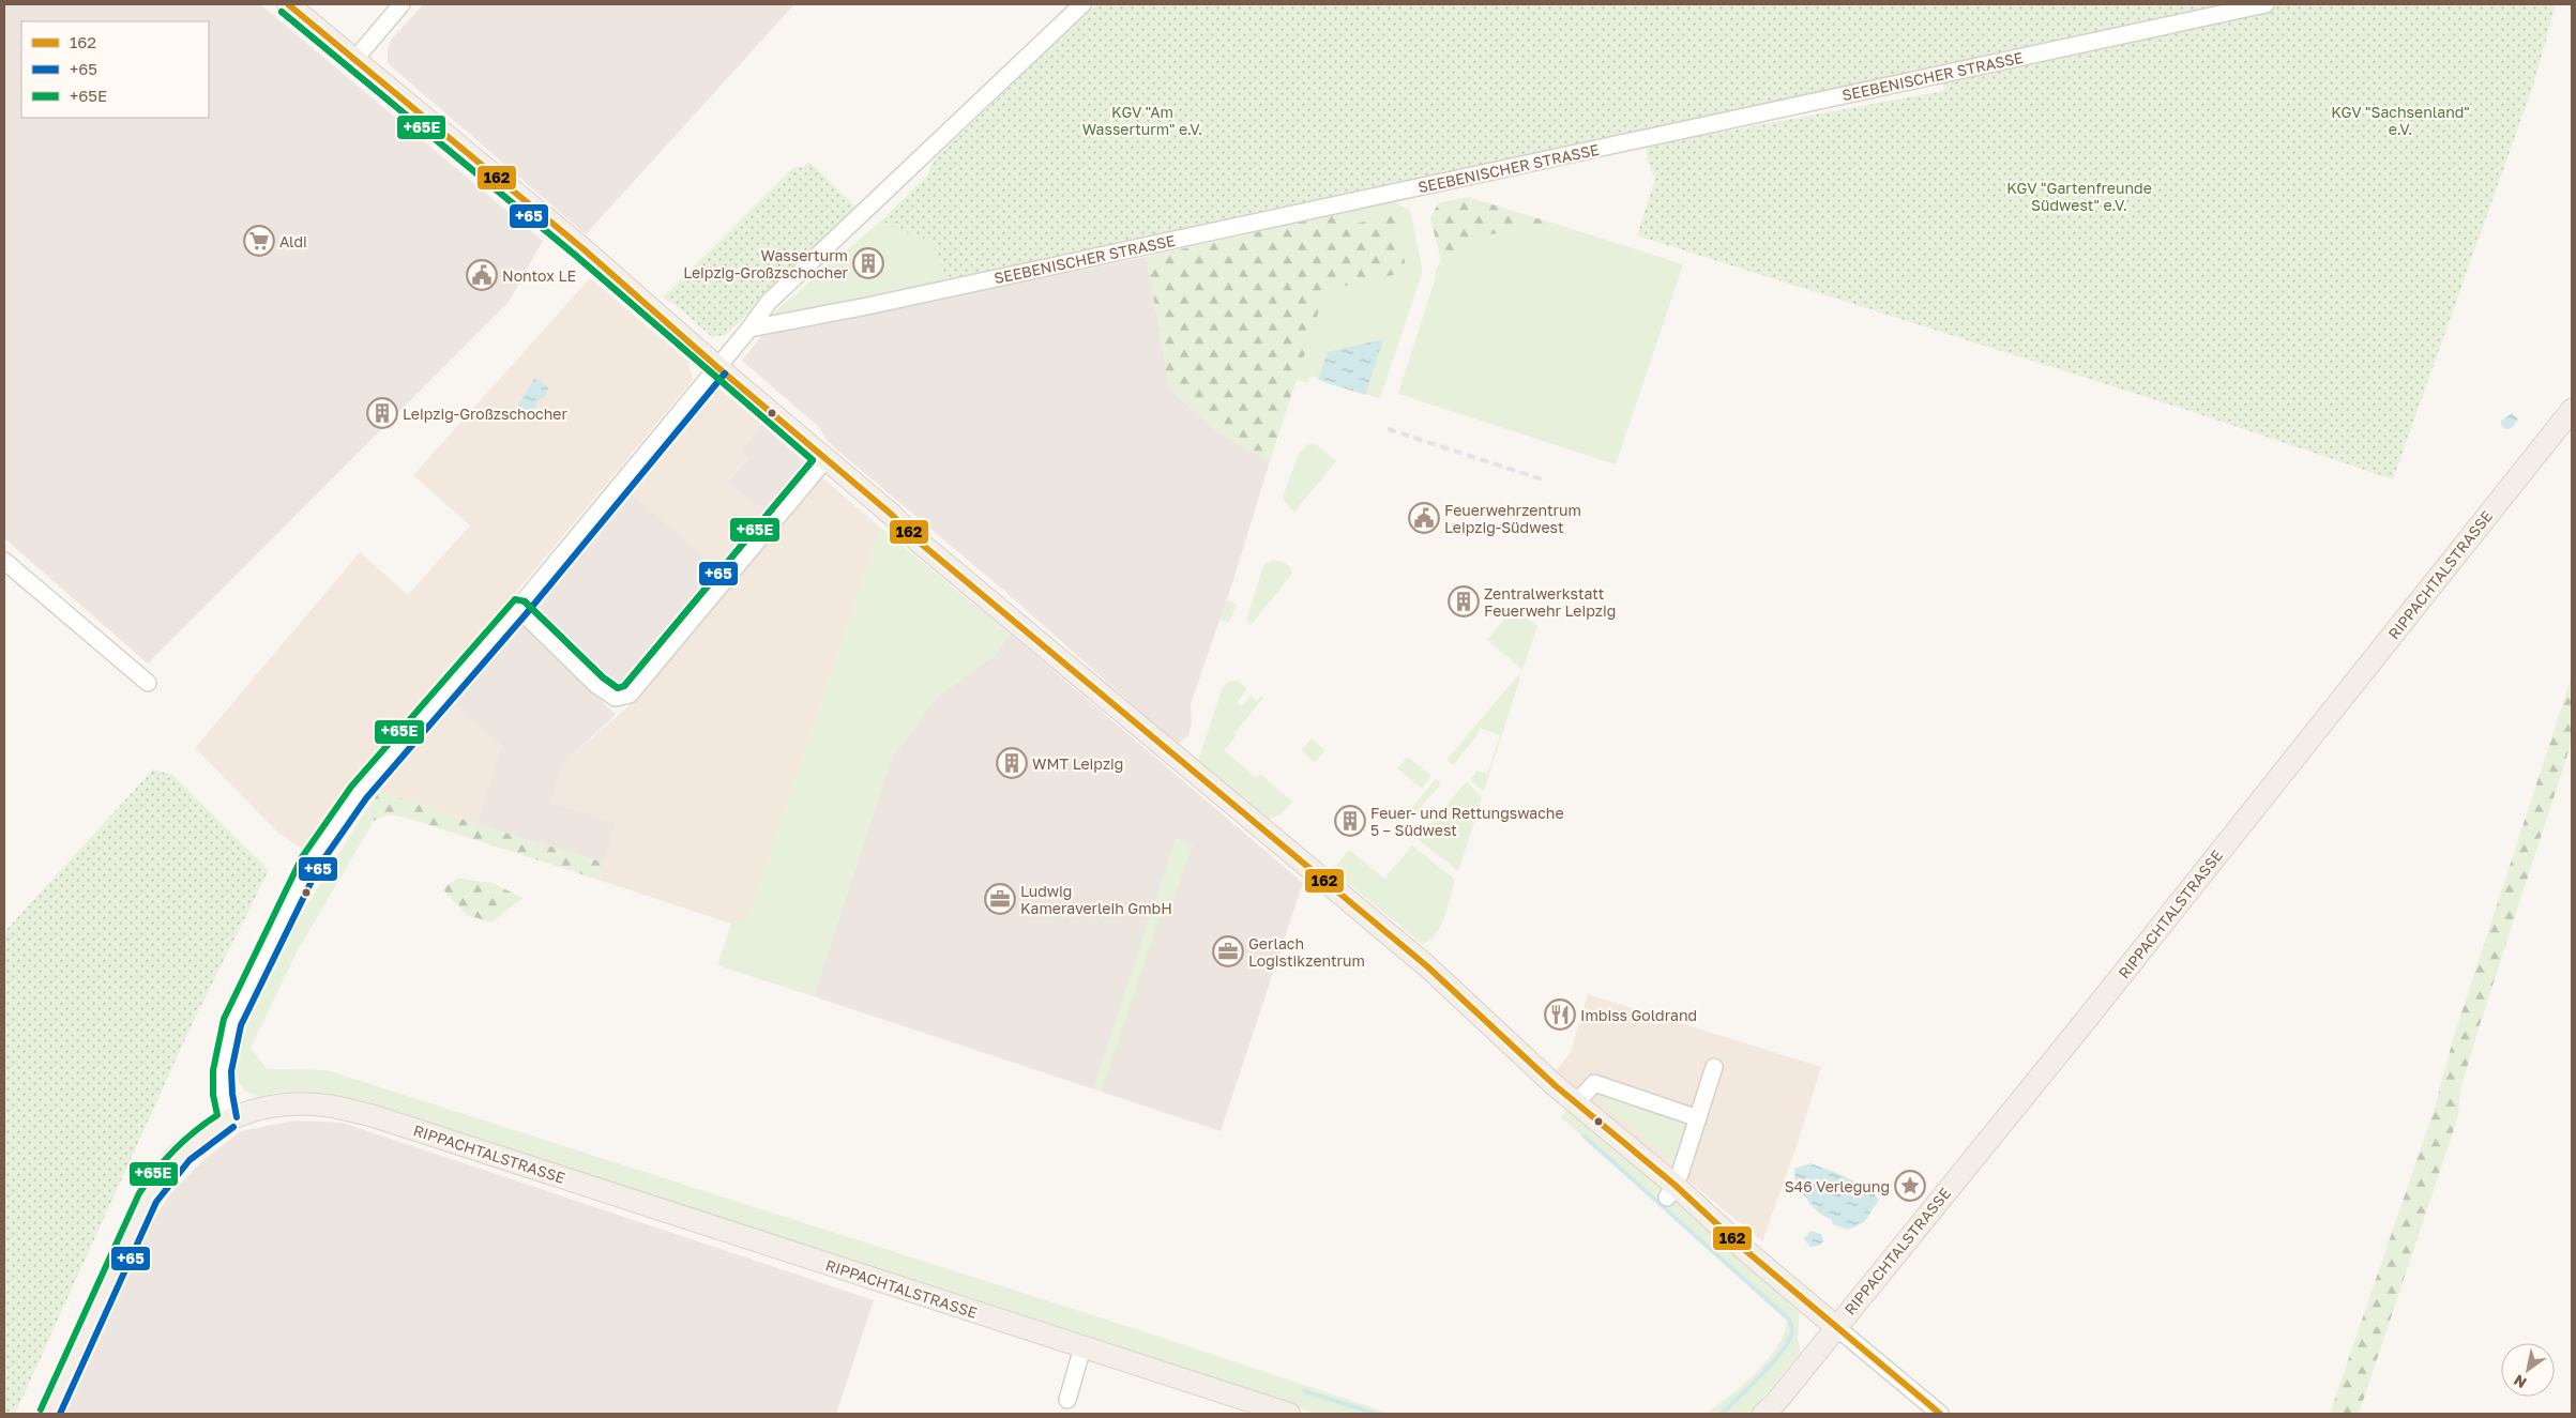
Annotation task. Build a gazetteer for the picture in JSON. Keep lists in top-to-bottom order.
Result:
{
  "streets": {
    "main road": ["RIPPACHTALSTRASSE"],
    "street": ["SEEBENISCHER STRASSE"]
  },
  "parks": ["KGV \"Am Wasserturm\" e.V.", "KGV \"Sachsenland\" e.V.", "KGV \"Gartenfreunde Südwest\" e.V."],
  "places": {
    "supermarket": ["Aldi"],
    "building": [
      "Wasserturm Leipzig-Großzschocher",
      "Leipzig-Großzschocher",
      "Zentralwerkstatt Feuerwehr Leipzig",
      "WMT Leipzig",
      "Feuer- und Rettungswache 5 – Südwest"
    ],
    "public building": ["Nontox LE", "Feuerwehrzentrum Leipzig-Südwest"],
    "office": ["Ludwig Kameraverleih GmbH", "Gerlach Logistikzentrum"],
    "restaurant": ["Imbiss Goldrand"],
    "place": ["S46 Verlegung"]
  },
  "lines": ["transit line 162", "transit line +65", "transit line +65E"],
  "legend": ["162", "+65", "+65E"],
  "north": "bottom left"
}
